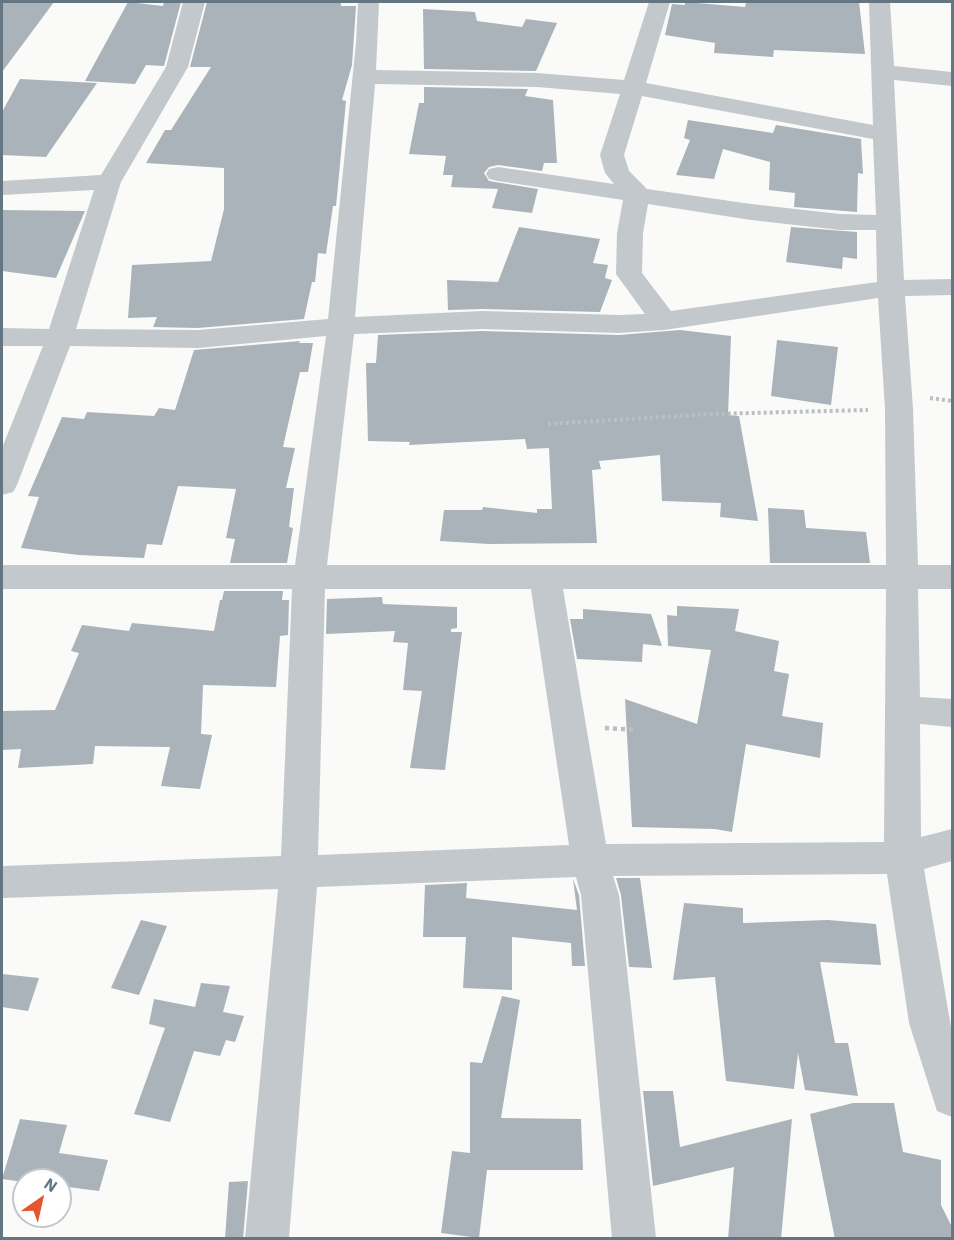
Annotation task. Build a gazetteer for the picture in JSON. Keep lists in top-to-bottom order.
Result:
{
  "north": "top right"
}
